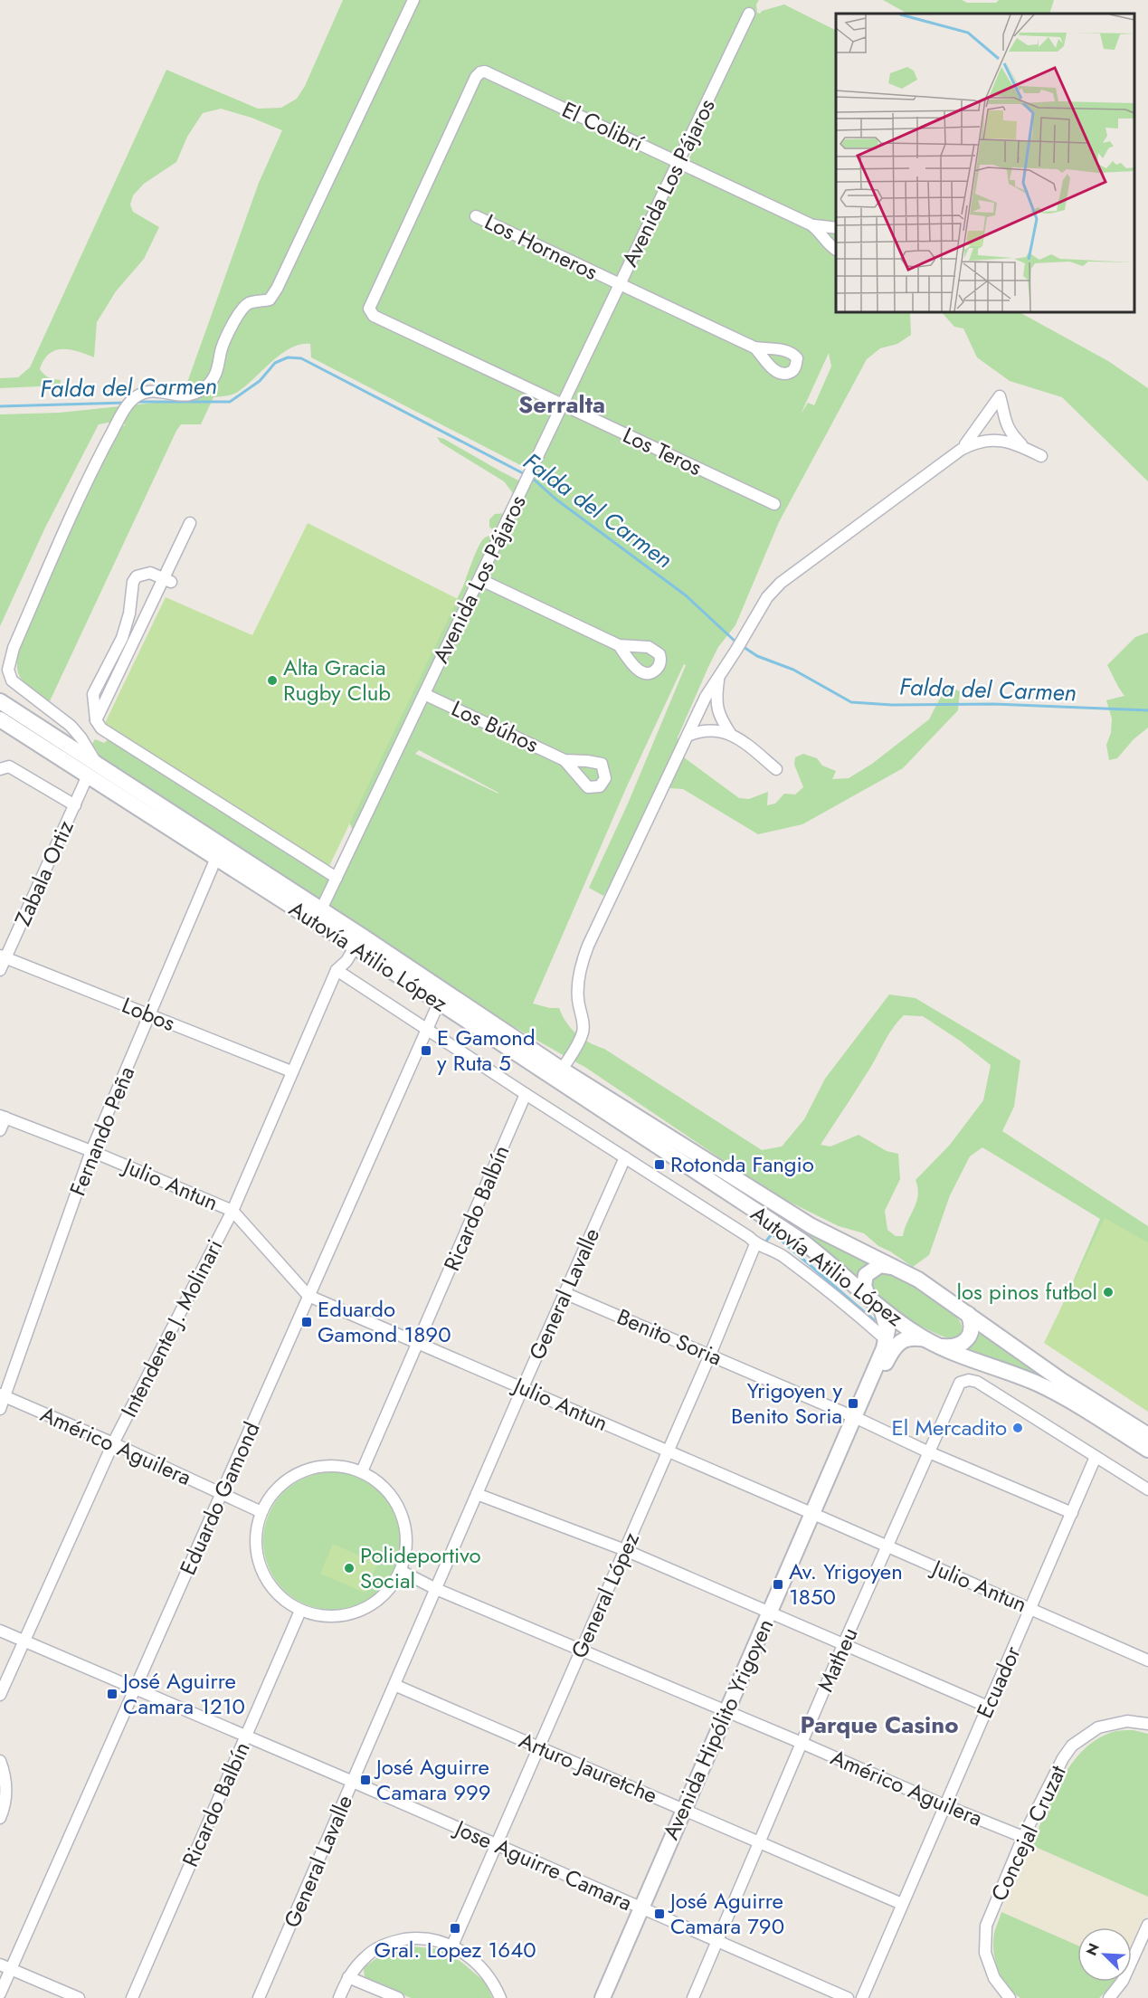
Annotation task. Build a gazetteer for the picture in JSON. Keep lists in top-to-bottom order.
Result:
{
  "streets": {
    "main road": ["Autovía Atilio López", "Avenida Hipólito Yrigoyen"],
    "street": [
      "El Colibrí",
      "Avenida Los Pájaros",
      "Los Horneros",
      "Los Teros",
      "Los Búhos",
      "Zabala Ortiz",
      "Lobos",
      "Fernando Peña",
      "Julio Antun",
      "Ricardo Balbín",
      "General Lavalle",
      "Intendente J. Molinari",
      "Benito Soria",
      "Américo Aguilera",
      "Eduardo Gamond",
      "General López",
      "Matheu",
      "Ecuador",
      "Arturo Jauretche",
      "Concejal Cruzat",
      "Jose Aguirre Camara"
    ]
  },
  "crossings": [
    ["El Colibrí", "Avenida Los Pájaros"],
    ["El Colibrí", "Los Teros"],
    ["Avenida Los Pájaros", "Los Horneros"],
    ["Avenida Los Pájaros", "Los Teros"],
    ["Avenida Los Pájaros", "Los Búhos"],
    ["Avenida Los Pájaros", "Autovía Atilio López"],
    ["Zabala Ortiz", "Autovía Atilio López"],
    ["Zabala Ortiz", "Lobos"],
    ["Autovía Atilio López", "Fernando Peña"],
    ["Autovía Atilio López", "Intendente J. Molinari"],
    ["Autovía Atilio López", "Eduardo Gamond"],
    ["Autovía Atilio López", "Avenida Hipólito Yrigoyen"],
    ["Lobos", "Fernando Peña"],
    ["Lobos", "Intendente J. Molinari"],
    ["Fernando Peña", "Julio Antun"],
    ["Fernando Peña", "Américo Aguilera"],
    ["Julio Antun", "Ricardo Balbín"],
    ["Julio Antun", "General Lavalle"],
    ["Julio Antun", "Intendente J. Molinari"],
    ["Julio Antun", "Eduardo Gamond"],
    ["Julio Antun", "General López"],
    ["Julio Antun", "Matheu"],
    ["Julio Antun", "Ecuador"],
    ["Julio Antun", "Avenida Hipólito Yrigoyen"],
    ["Ricardo Balbín", "Américo Aguilera"],
    ["Ricardo Balbín", "Jose Aguirre Camara"],
    ["General Lavalle", "Benito Soria"],
    ["General Lavalle", "Américo Aguilera"],
    ["General Lavalle", "Arturo Jauretche"],
    ["General Lavalle", "Jose Aguirre Camara"],
    ["Intendente J. Molinari", "Américo Aguilera"],
    ["Intendente J. Molinari", "Jose Aguirre Camara"],
    ["Benito Soria", "General López"],
    ["Benito Soria", "Matheu"],
    ["Benito Soria", "Ecuador"],
    ["Benito Soria", "Avenida Hipólito Yrigoyen"],
    ["Américo Aguilera", "Eduardo Gamond"],
    ["Américo Aguilera", "General López"],
    ["Américo Aguilera", "Matheu"],
    ["Américo Aguilera", "Ecuador"],
    ["Américo Aguilera", "Avenida Hipólito Yrigoyen"],
    ["Américo Aguilera", "Concejal Cruzat"],
    ["Eduardo Gamond", "Jose Aguirre Camara"],
    ["General López", "Arturo Jauretche"],
    ["General López", "Jose Aguirre Camara"],
    ["Matheu", "Ecuador"],
    ["Matheu", "Arturo Jauretche"],
    ["Matheu", "Jose Aguirre Camara"],
    ["Ecuador", "Arturo Jauretche"],
    ["Avenida Hipólito Yrigoyen", "Arturo Jauretche"],
    ["Avenida Hipólito Yrigoyen", "Jose Aguirre Camara"]
  ],
  "districts": ["Serralta", "Parque Casino"],
  "water": ["Falda del Carmen"],
  "places": {
    "other": [
      "Alta Gracia Rugby Club",
      "los pinos futbol",
      "El Mercadito",
      "Polideportivo Social"
    ],
    "transit": [
      "E Gamond y Ruta 5",
      "Rotonda Fangio",
      "Eduardo Gamond 1890",
      "Yrigoyen y Benito Soria",
      "Av. Yrigoyen 1850",
      "José Aguirre Camara 1210",
      "José Aguirre Camara 999",
      "José Aguirre Camara 790",
      "Gral. Lopez 1640"
    ]
  },
  "north": "top left"
}
